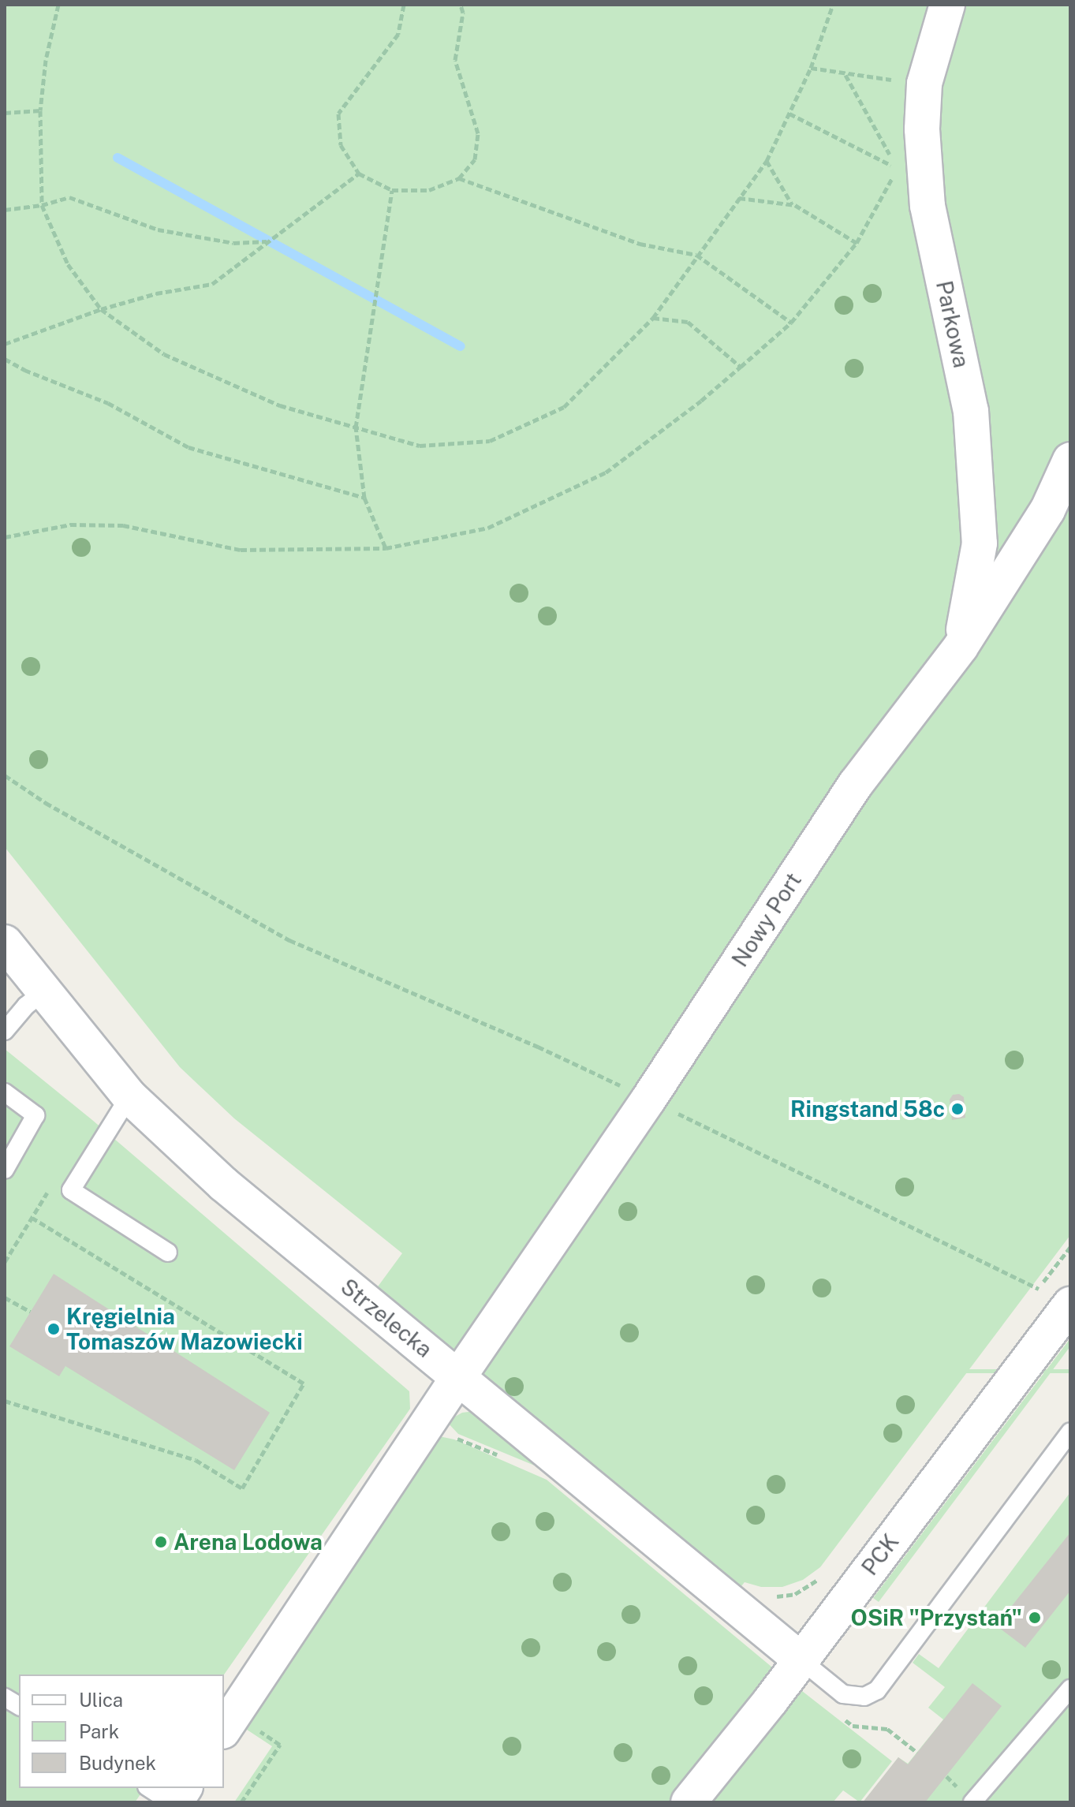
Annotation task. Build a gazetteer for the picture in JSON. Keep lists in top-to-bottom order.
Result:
{
  "streets": {
    "street": [
      "Parkowa",
      "Nowy Port",
      "Strzelecka",
      "PCK"
    ]
  },
  "crossings": [
    ["Parkowa", "Nowy Port"],
    ["Nowy Port", "Strzelecka"],
    ["Strzelecka", "PCK"]
  ],
  "places": [
    "Ringstand 58c",
    "Kręgielnia Tomaszów Mazowiecki",
    "Arena Lodowa",
    "OSiR \"Przystań\""
  ],
  "legend": ["Ulica", "Park", "Budynek"]
}
